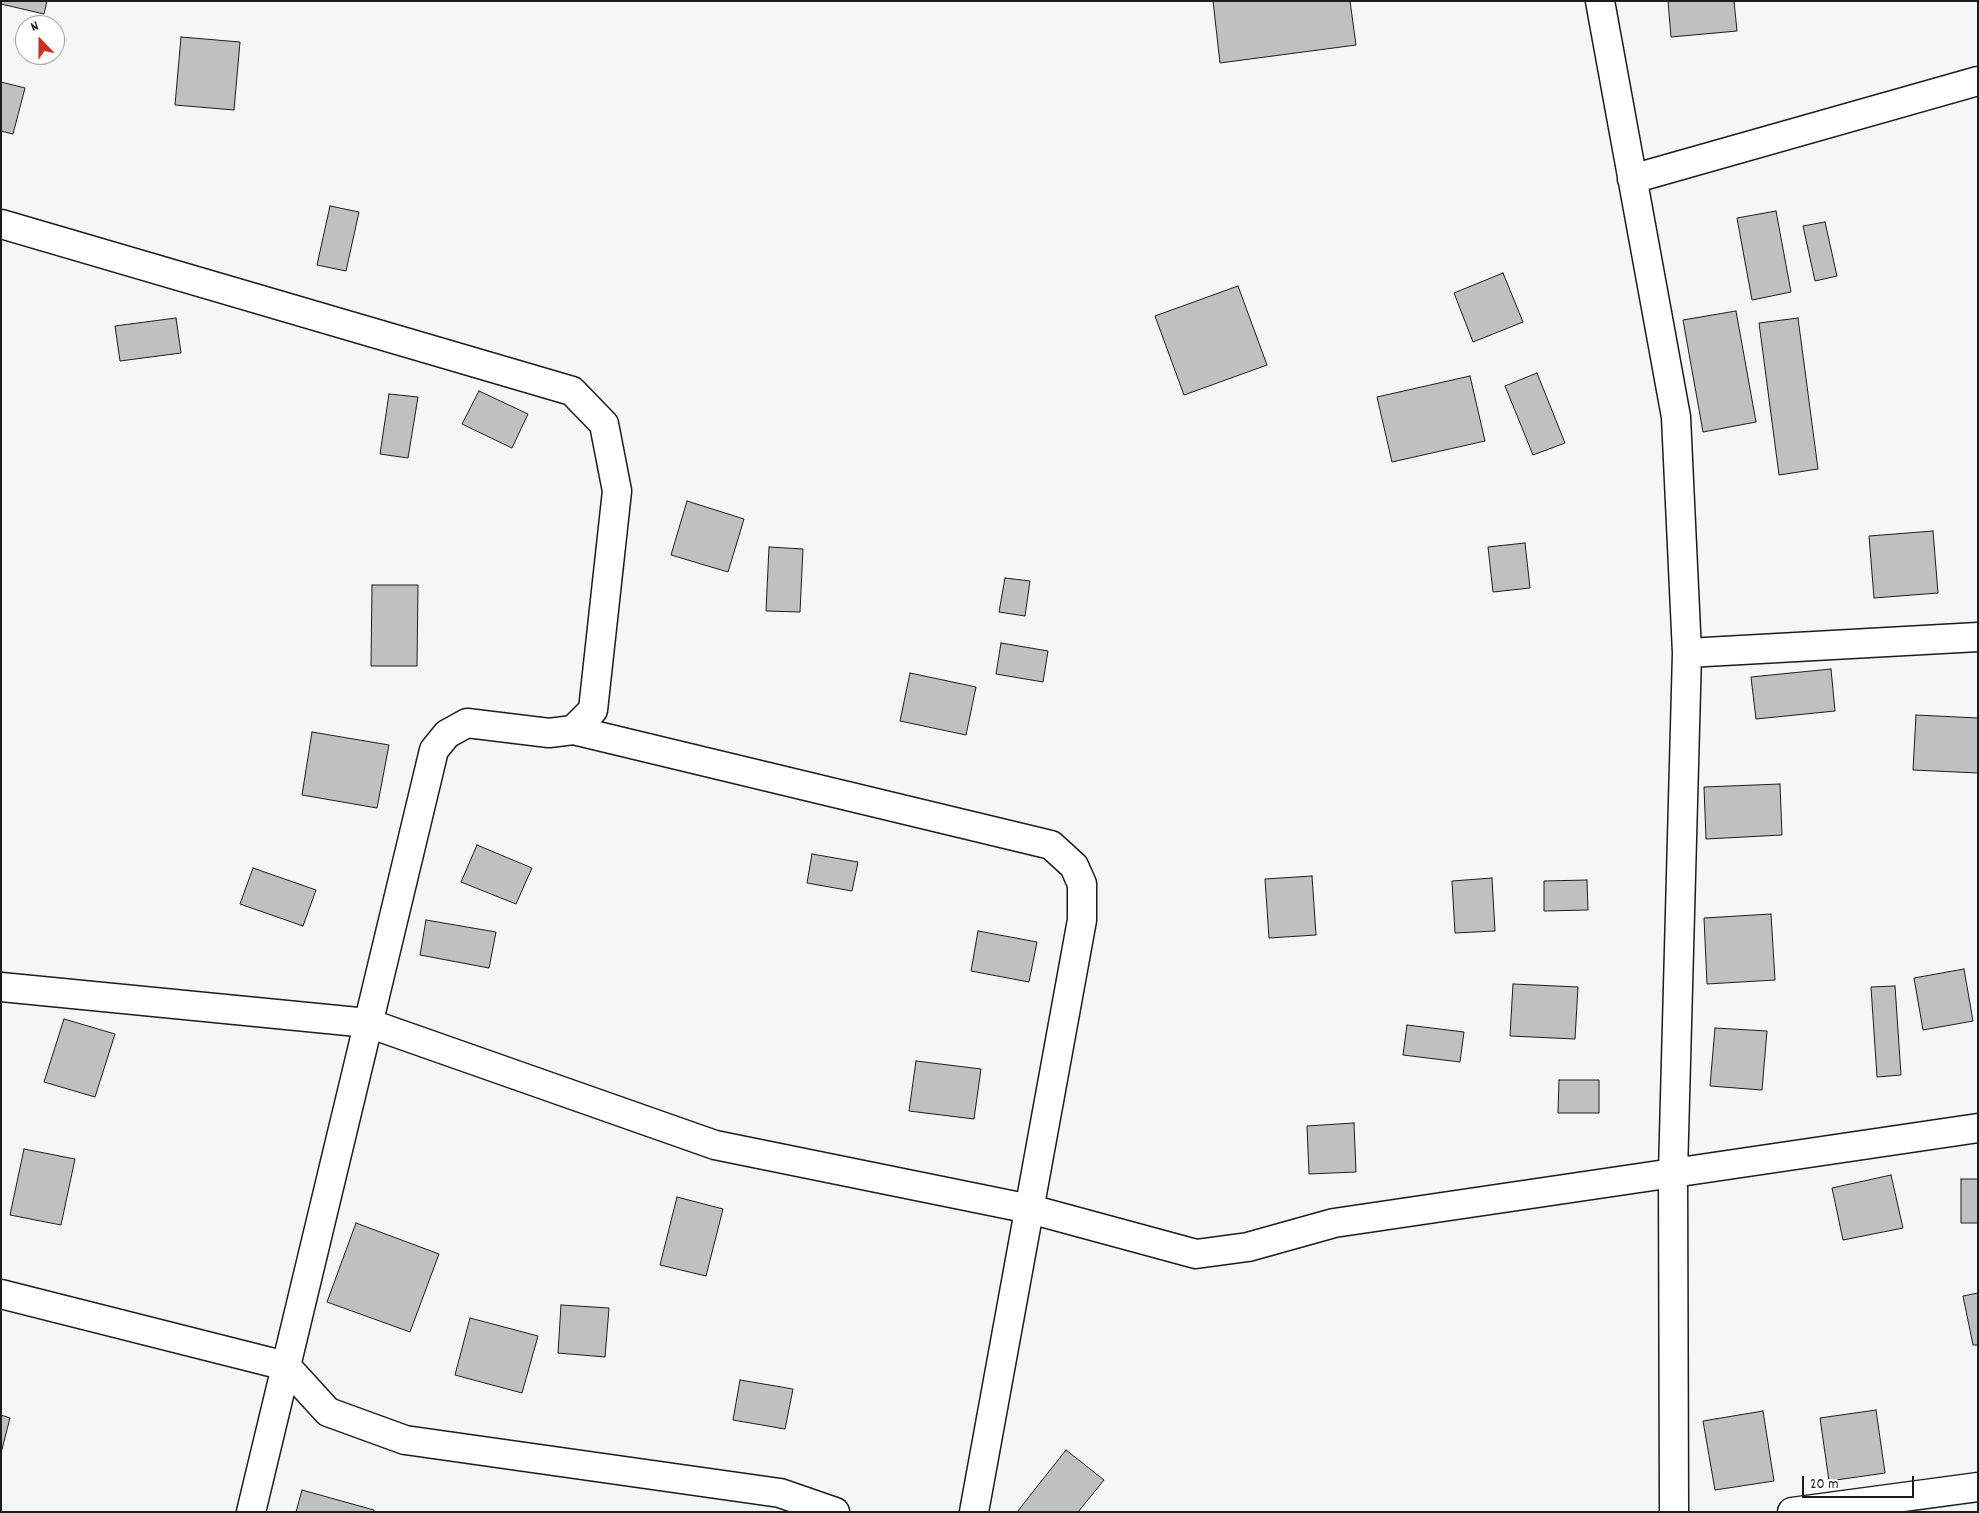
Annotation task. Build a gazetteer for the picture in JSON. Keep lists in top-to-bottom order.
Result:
{
  "scale_bar": "20 m",
  "north": "top"
}
